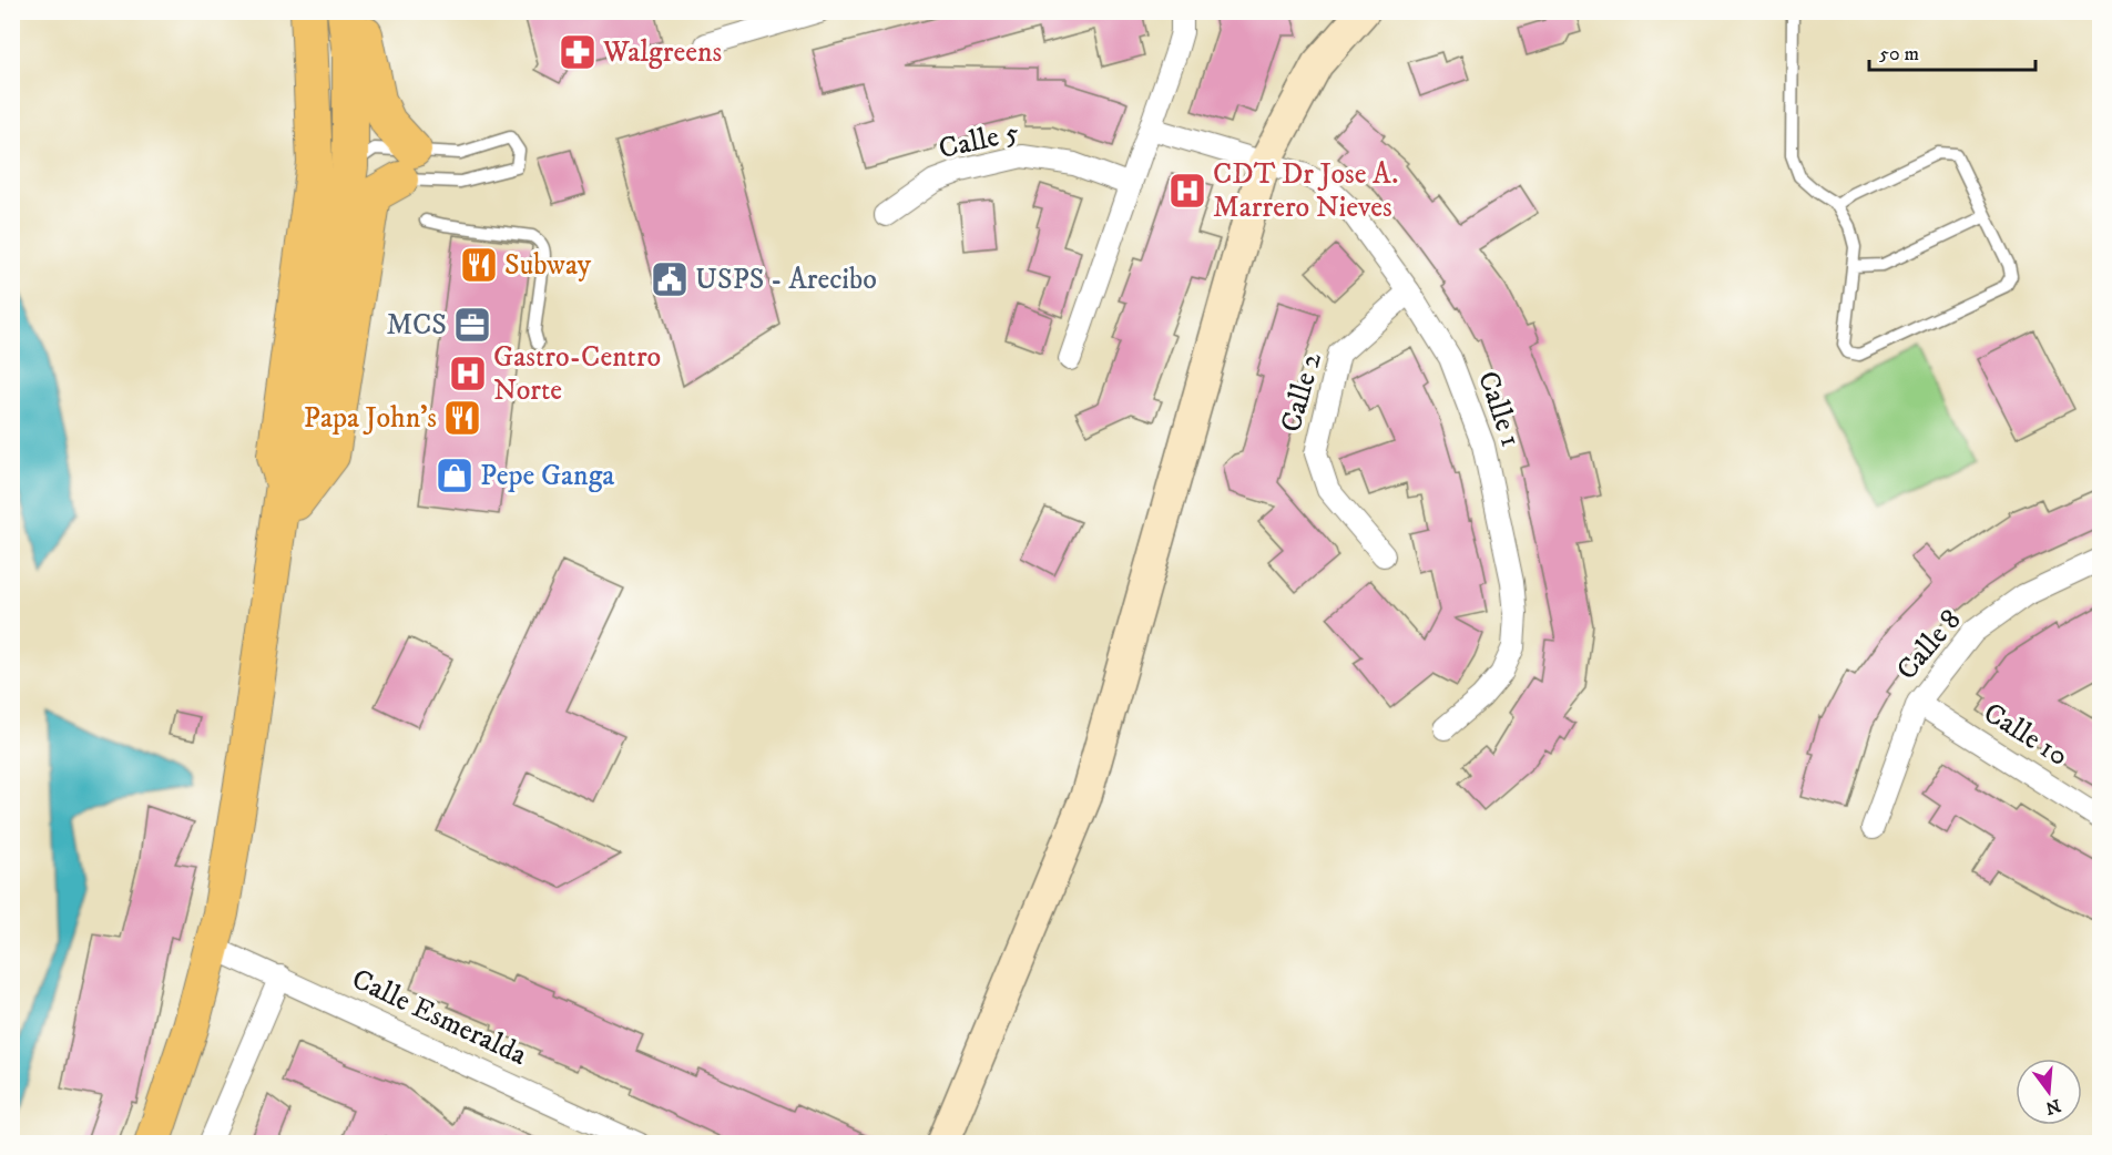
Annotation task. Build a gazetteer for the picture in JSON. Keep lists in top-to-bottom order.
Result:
{
  "streets": {
    "street": [
      "Calle 5",
      "Calle 2",
      "Calle 1",
      "Calle 8",
      "Calle 10",
      "Calle Esmeralda"
    ]
  },
  "crossings": [
    ["Calle 2", "Calle 1"],
    ["Calle 8", "Calle 10"]
  ],
  "places": {
    "pharmacy": ["Walgreens"],
    "hospital": ["CDT Dr Jose A. Marrero Nieves", "Gastro-Centro Norte"],
    "restaurant": ["Subway", "Papa John's"],
    "public building": ["USPS - Arecibo"],
    "office": ["MCS"],
    "shop": ["Pepe Ganga"]
  },
  "scale_bar": "50 m",
  "north": "bottom"
}
